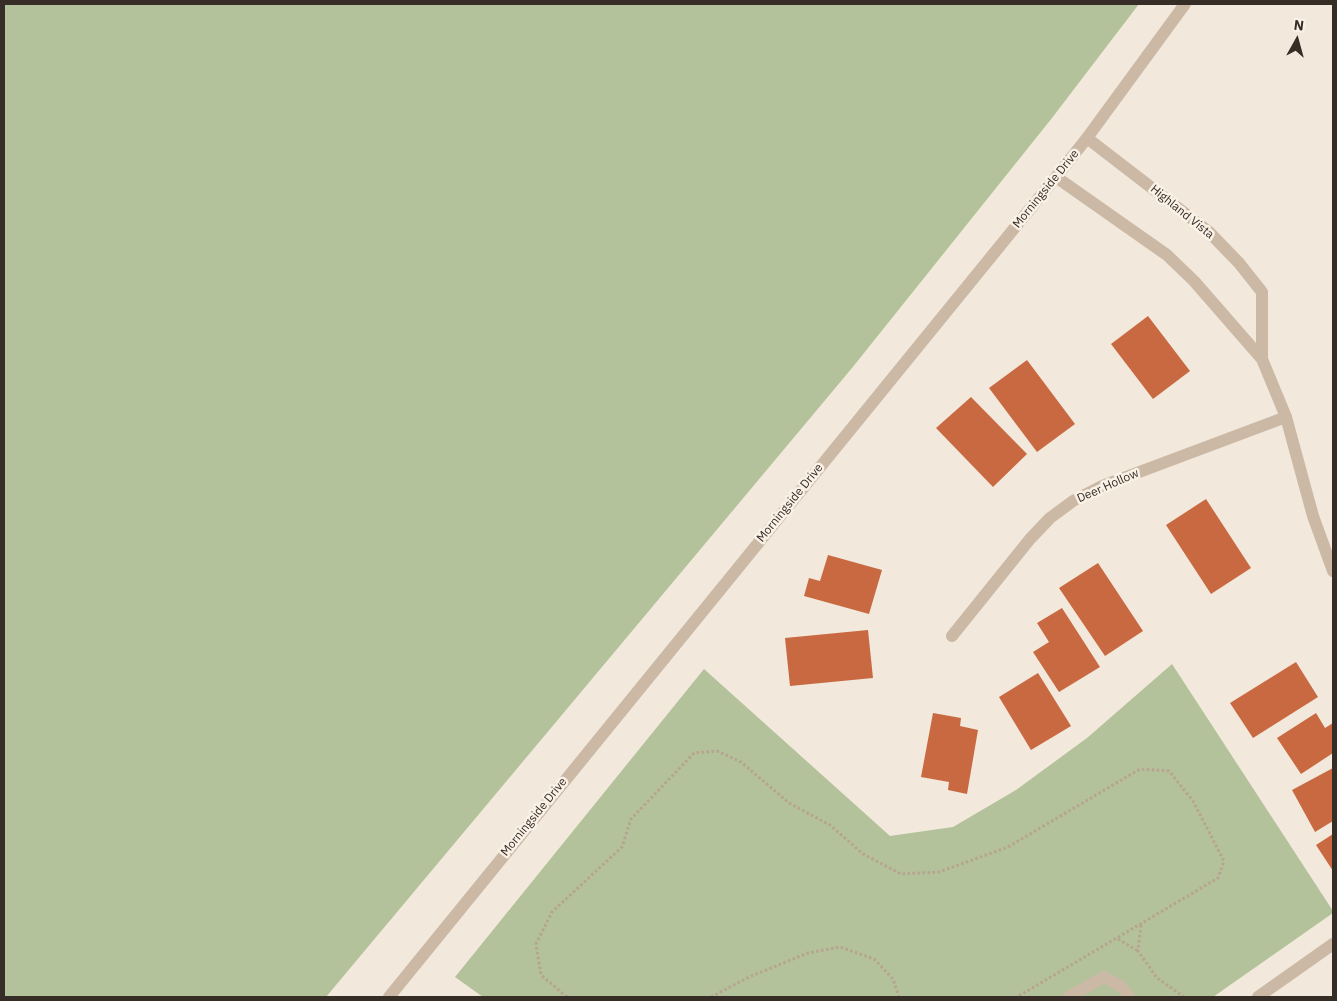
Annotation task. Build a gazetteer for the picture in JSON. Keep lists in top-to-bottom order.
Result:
{
  "streets": {
    "street": ["Morningside Drive", "Highland Vista", "Deer Hollow"]
  },
  "crossings": [
    ["Morningside Drive", "Highland Vista"],
    ["Highland Vista", "Deer Hollow"]
  ],
  "north": "top"
}
